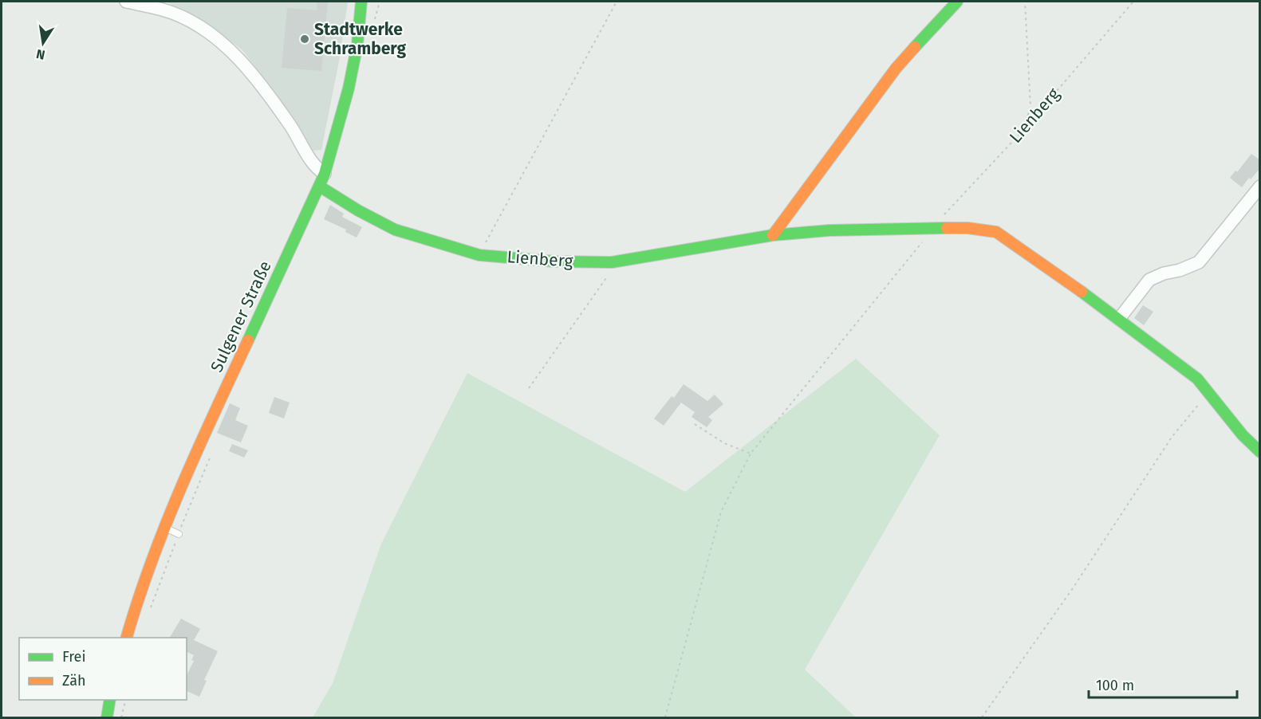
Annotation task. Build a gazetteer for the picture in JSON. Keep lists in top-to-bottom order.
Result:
{
  "streets": {
    "street": ["Lienberg", "Sulgener Straße"]
  },
  "crossings": [
    ["Lienberg", "Sulgener Straße"]
  ],
  "places": ["Stadtwerke Schramberg"],
  "legend": ["Frei", "Zäh"],
  "scale_bar": "100 m",
  "north": "bottom"
}
